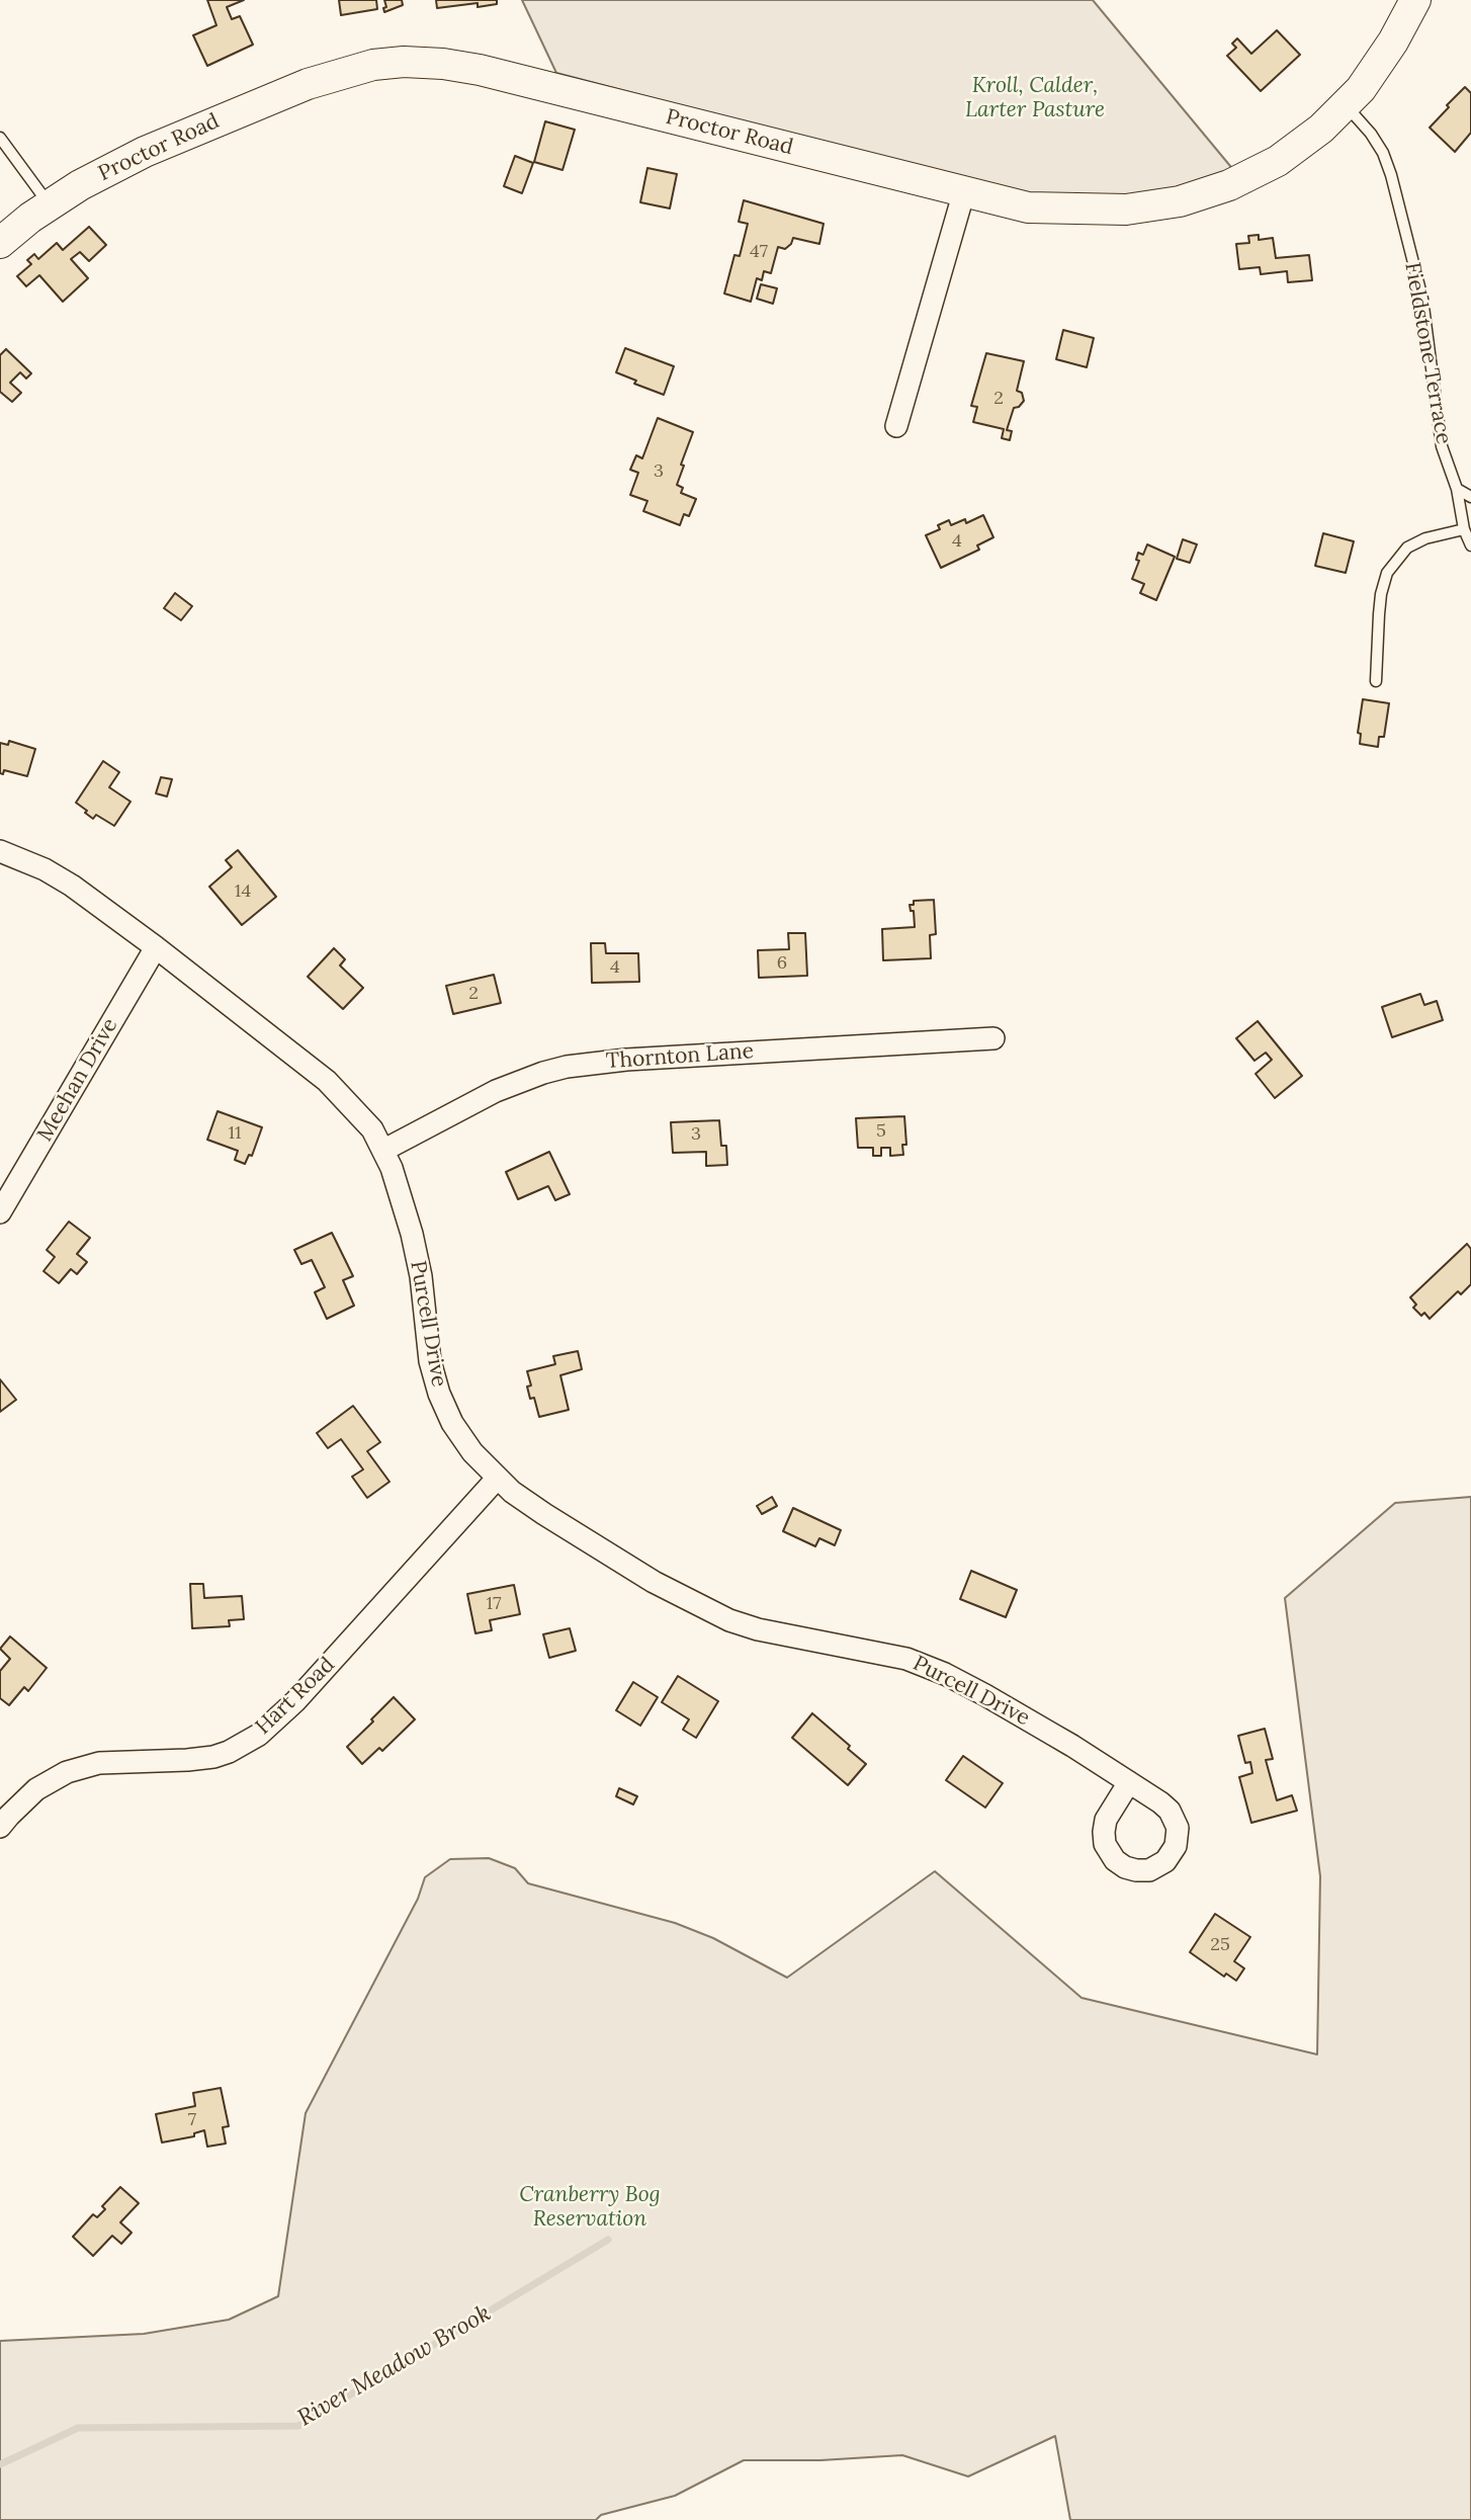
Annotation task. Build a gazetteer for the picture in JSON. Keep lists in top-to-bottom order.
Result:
{
  "streets": {
    "main road": ["Proctor Road"],
    "street": [
      "Thornton Lane",
      "Meehan Drive",
      "Purcell Drive",
      "Hart Road"
    ],
    "lane": ["Fieldstone Terrace"]
  },
  "crossings": [
    ["Proctor Road", "Fieldstone Terrace"],
    ["Thornton Lane", "Purcell Drive"],
    ["Meehan Drive", "Purcell Drive"],
    ["Purcell Drive", "Hart Road"]
  ],
  "water": ["River Meadow Brook"],
  "parks": ["Kroll, Calder, Larter Pasture", "Cranberry Bog Reservation"],
  "house_numbers": [
    "47",
    "2",
    "3",
    "4",
    "14",
    "6",
    "4",
    "2",
    "5",
    "11",
    "3",
    "17",
    "25",
    "7"
  ]
}
